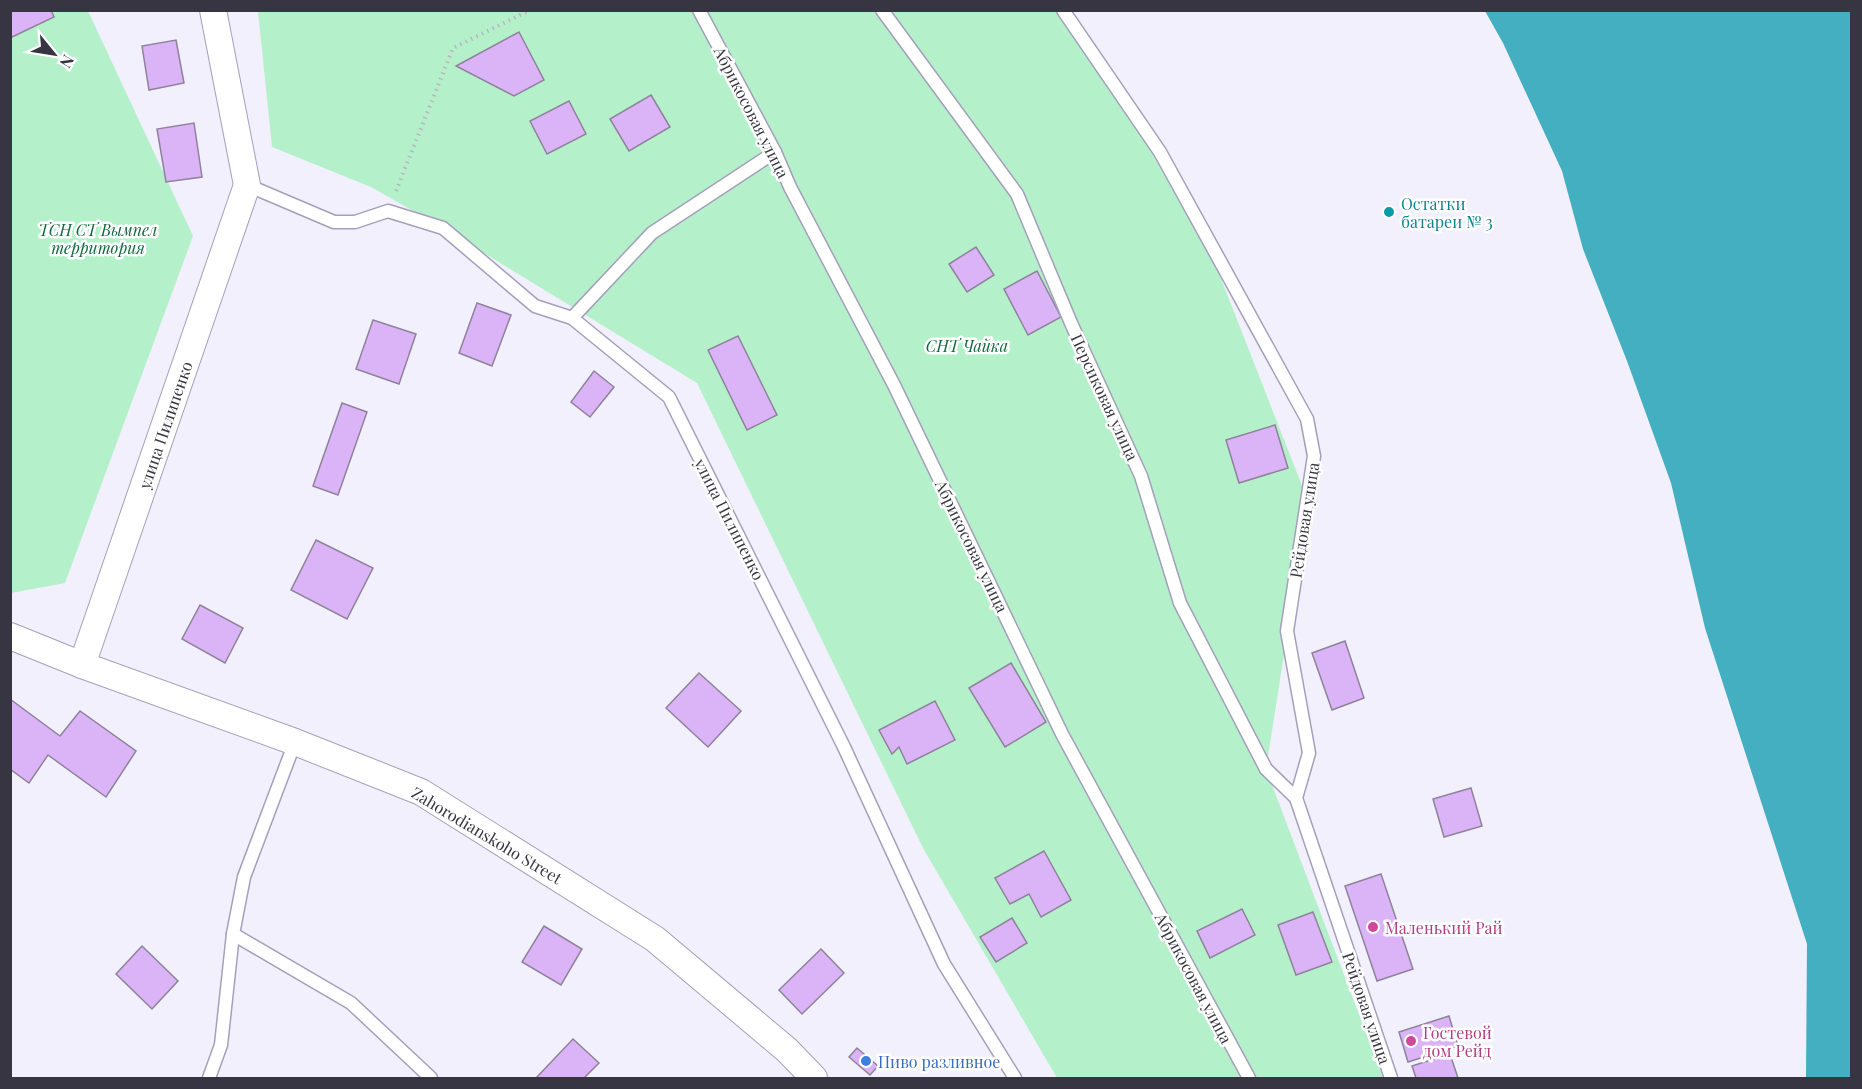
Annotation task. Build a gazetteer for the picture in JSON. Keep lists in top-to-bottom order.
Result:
{
  "streets": {
    "street": ["улица Пилипенко", "Zahorodianskoho Street"],
    "lane": ["Абрикосовая улица", "Персиковая улица", "Рейдовая улица"]
  },
  "crossings": [
    ["Персиковая улица", "Рейдовая улица"],
    ["улица Пилипенко", "Zahorodianskoho Street"]
  ],
  "parks": ["ТСН СТ Вымпел территория", "СНТ Чайка"],
  "places": [
    "Остатки батареи № 3",
    "Маленький Рай",
    "Гостевой дом Рейд",
    "Пиво разливное"
  ],
  "north": "bottom right"
}
